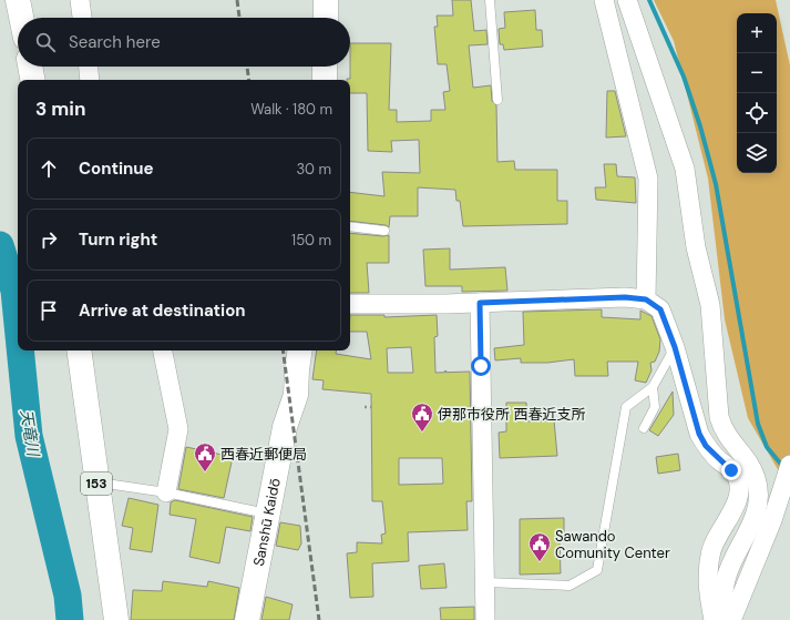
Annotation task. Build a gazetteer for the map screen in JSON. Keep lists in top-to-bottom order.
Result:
{
  "streets": {
    "main road": ["153", "Sanshū Kaidō"]
  },
  "water": ["天竜川"],
  "places": {
    "public building": ["伊那市役所 西春近支所", "西春近郵便局", "Sawando Comunity Center"]
  },
  "page": {
    "map_buttons": ["+", "−"],
    "search": "Search here",
    "heading": ["3 min", "Walk · 180 m"],
    "list": [
      ["Continue", "30 m"],
      ["Turn right", "150 m"],
      "Arrive at destination"
    ]
  }
}
